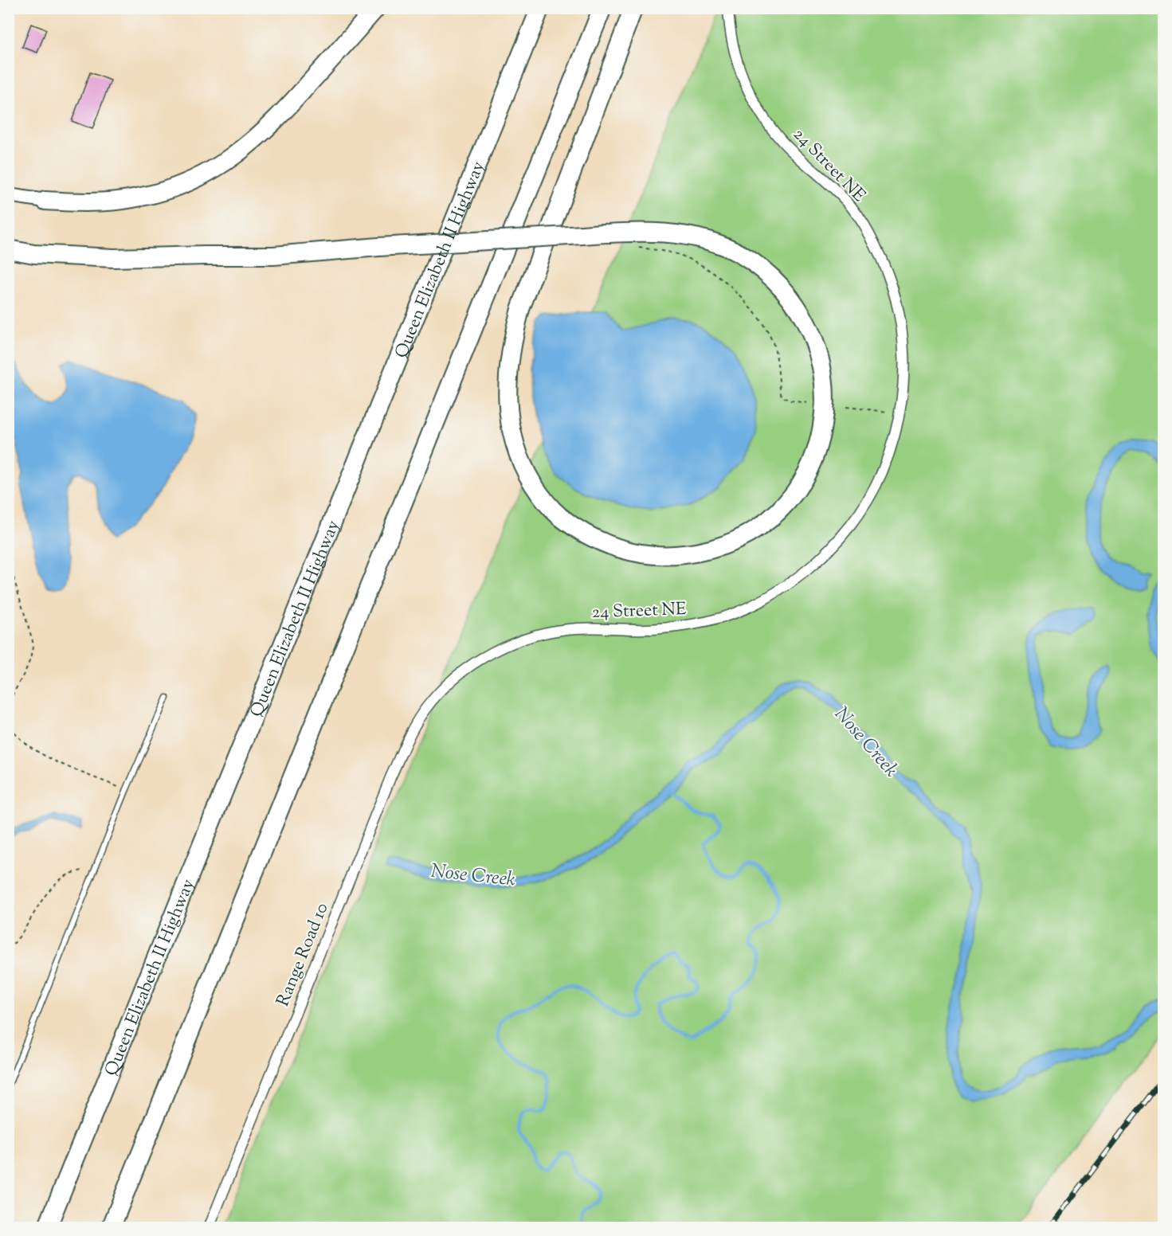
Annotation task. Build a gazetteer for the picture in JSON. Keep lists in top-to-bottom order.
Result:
{
  "streets": {
    "highway": ["Queen Elizabeth II Highway"],
    "street": ["24 Street NE", "Range Road 10"]
  },
  "crossings": [
    ["24 Street NE", "Range Road 10"]
  ],
  "water": ["Nose Creek"]
}
